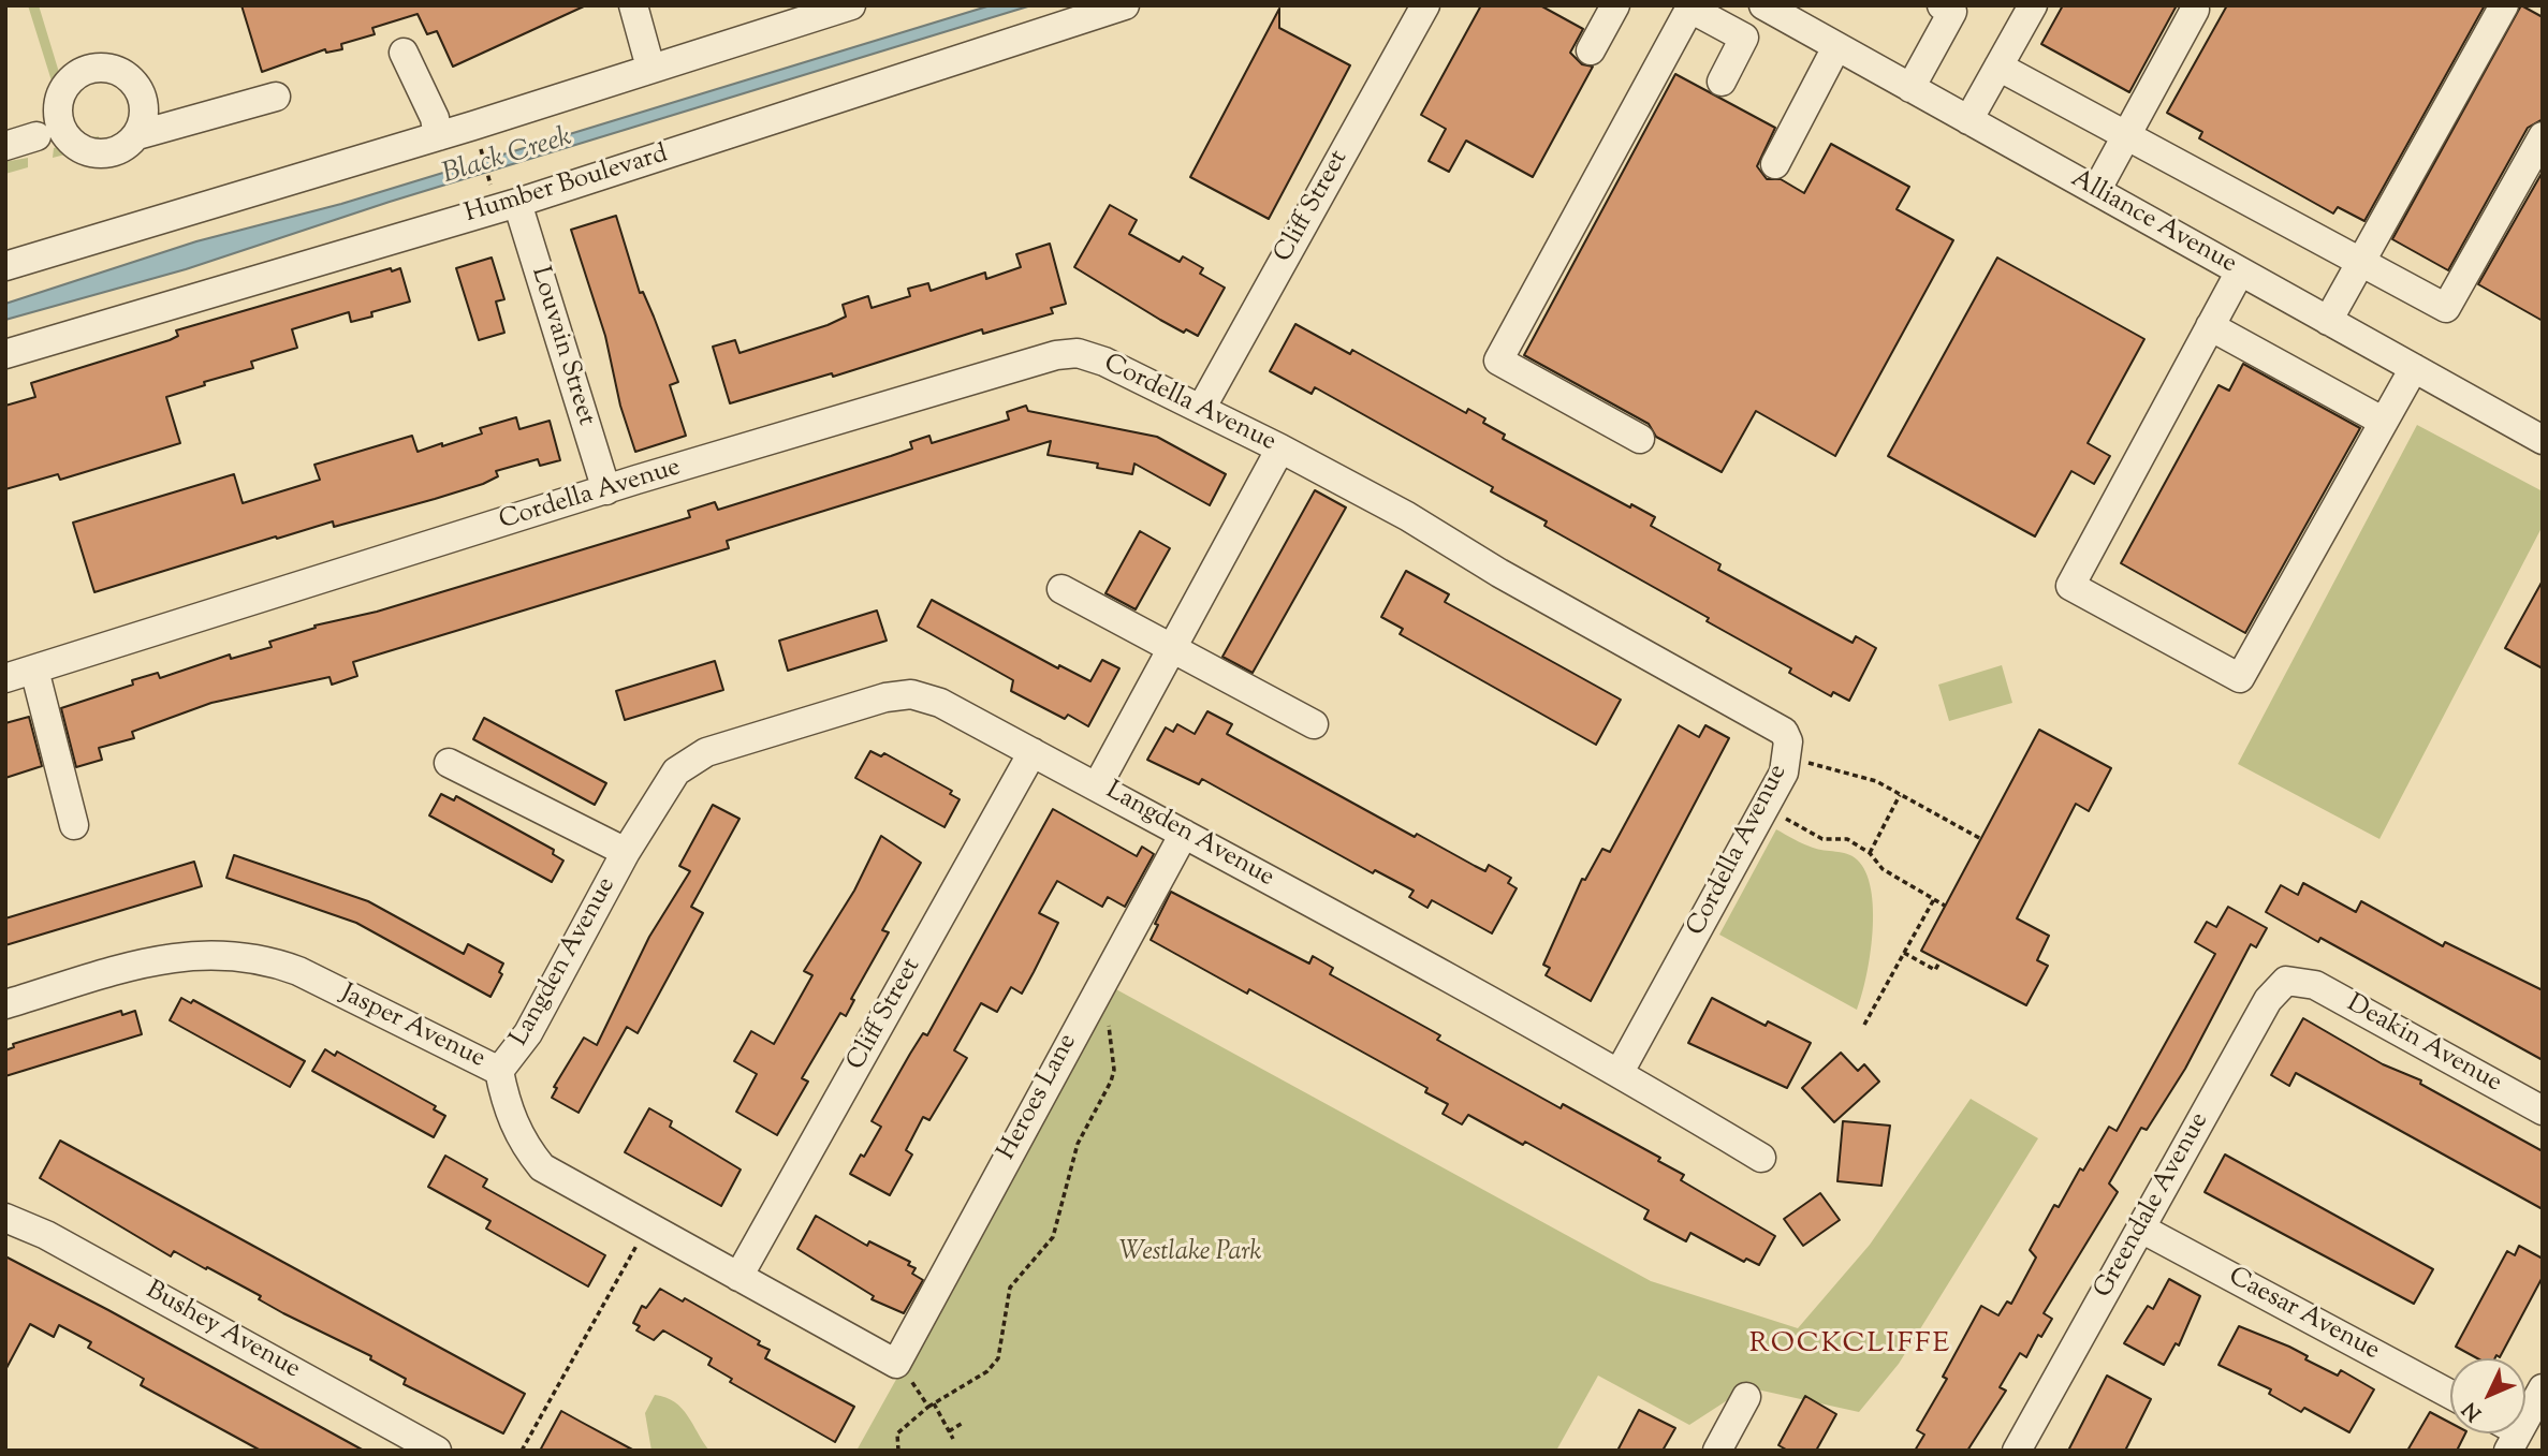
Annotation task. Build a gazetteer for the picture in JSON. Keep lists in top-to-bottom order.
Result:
{
  "streets": {
    "street": [
      "Humber Boulevard",
      "Cliff Street",
      "Alliance Avenue",
      "Louvain Street",
      "Cordella Avenue",
      "Langden Avenue",
      "Jasper Avenue",
      "Deakin Avenue",
      "Heroes Lane",
      "Greendale Avenue",
      "Caesar Avenue",
      "Bushey Avenue"
    ]
  },
  "crossings": [
    ["Humber Boulevard", "Louvain Street"],
    ["Cliff Street", "Cordella Avenue"],
    ["Cliff Street", "Langden Avenue"],
    ["Cliff Street", "Jasper Avenue"],
    ["Louvain Street", "Cordella Avenue"],
    ["Cordella Avenue", "Langden Avenue"],
    ["Langden Avenue", "Jasper Avenue"],
    ["Langden Avenue", "Heroes Lane"],
    ["Jasper Avenue", "Heroes Lane"],
    ["Deakin Avenue", "Greendale Avenue"],
    ["Greendale Avenue", "Caesar Avenue"]
  ],
  "districts": ["ROCKCLIFFE"],
  "water": ["Black Creek"],
  "parks": ["Westlake Park"],
  "north": "bottom left"
}
